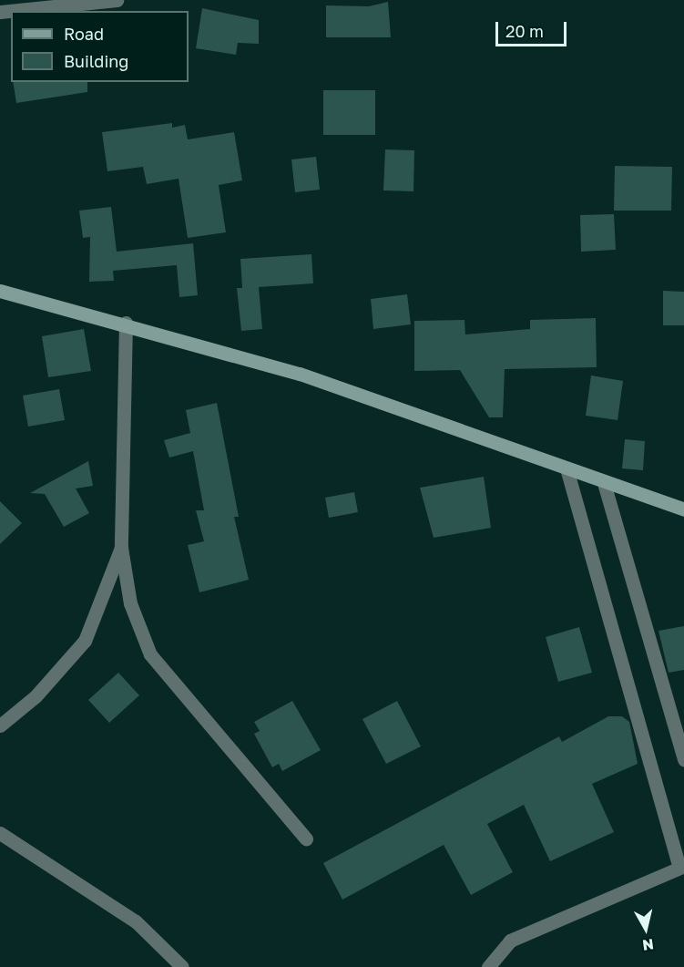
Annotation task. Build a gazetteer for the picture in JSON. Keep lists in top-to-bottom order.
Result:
{
  "legend": ["Road", "Building"],
  "scale_bar": "20 m",
  "north": "bottom"
}
